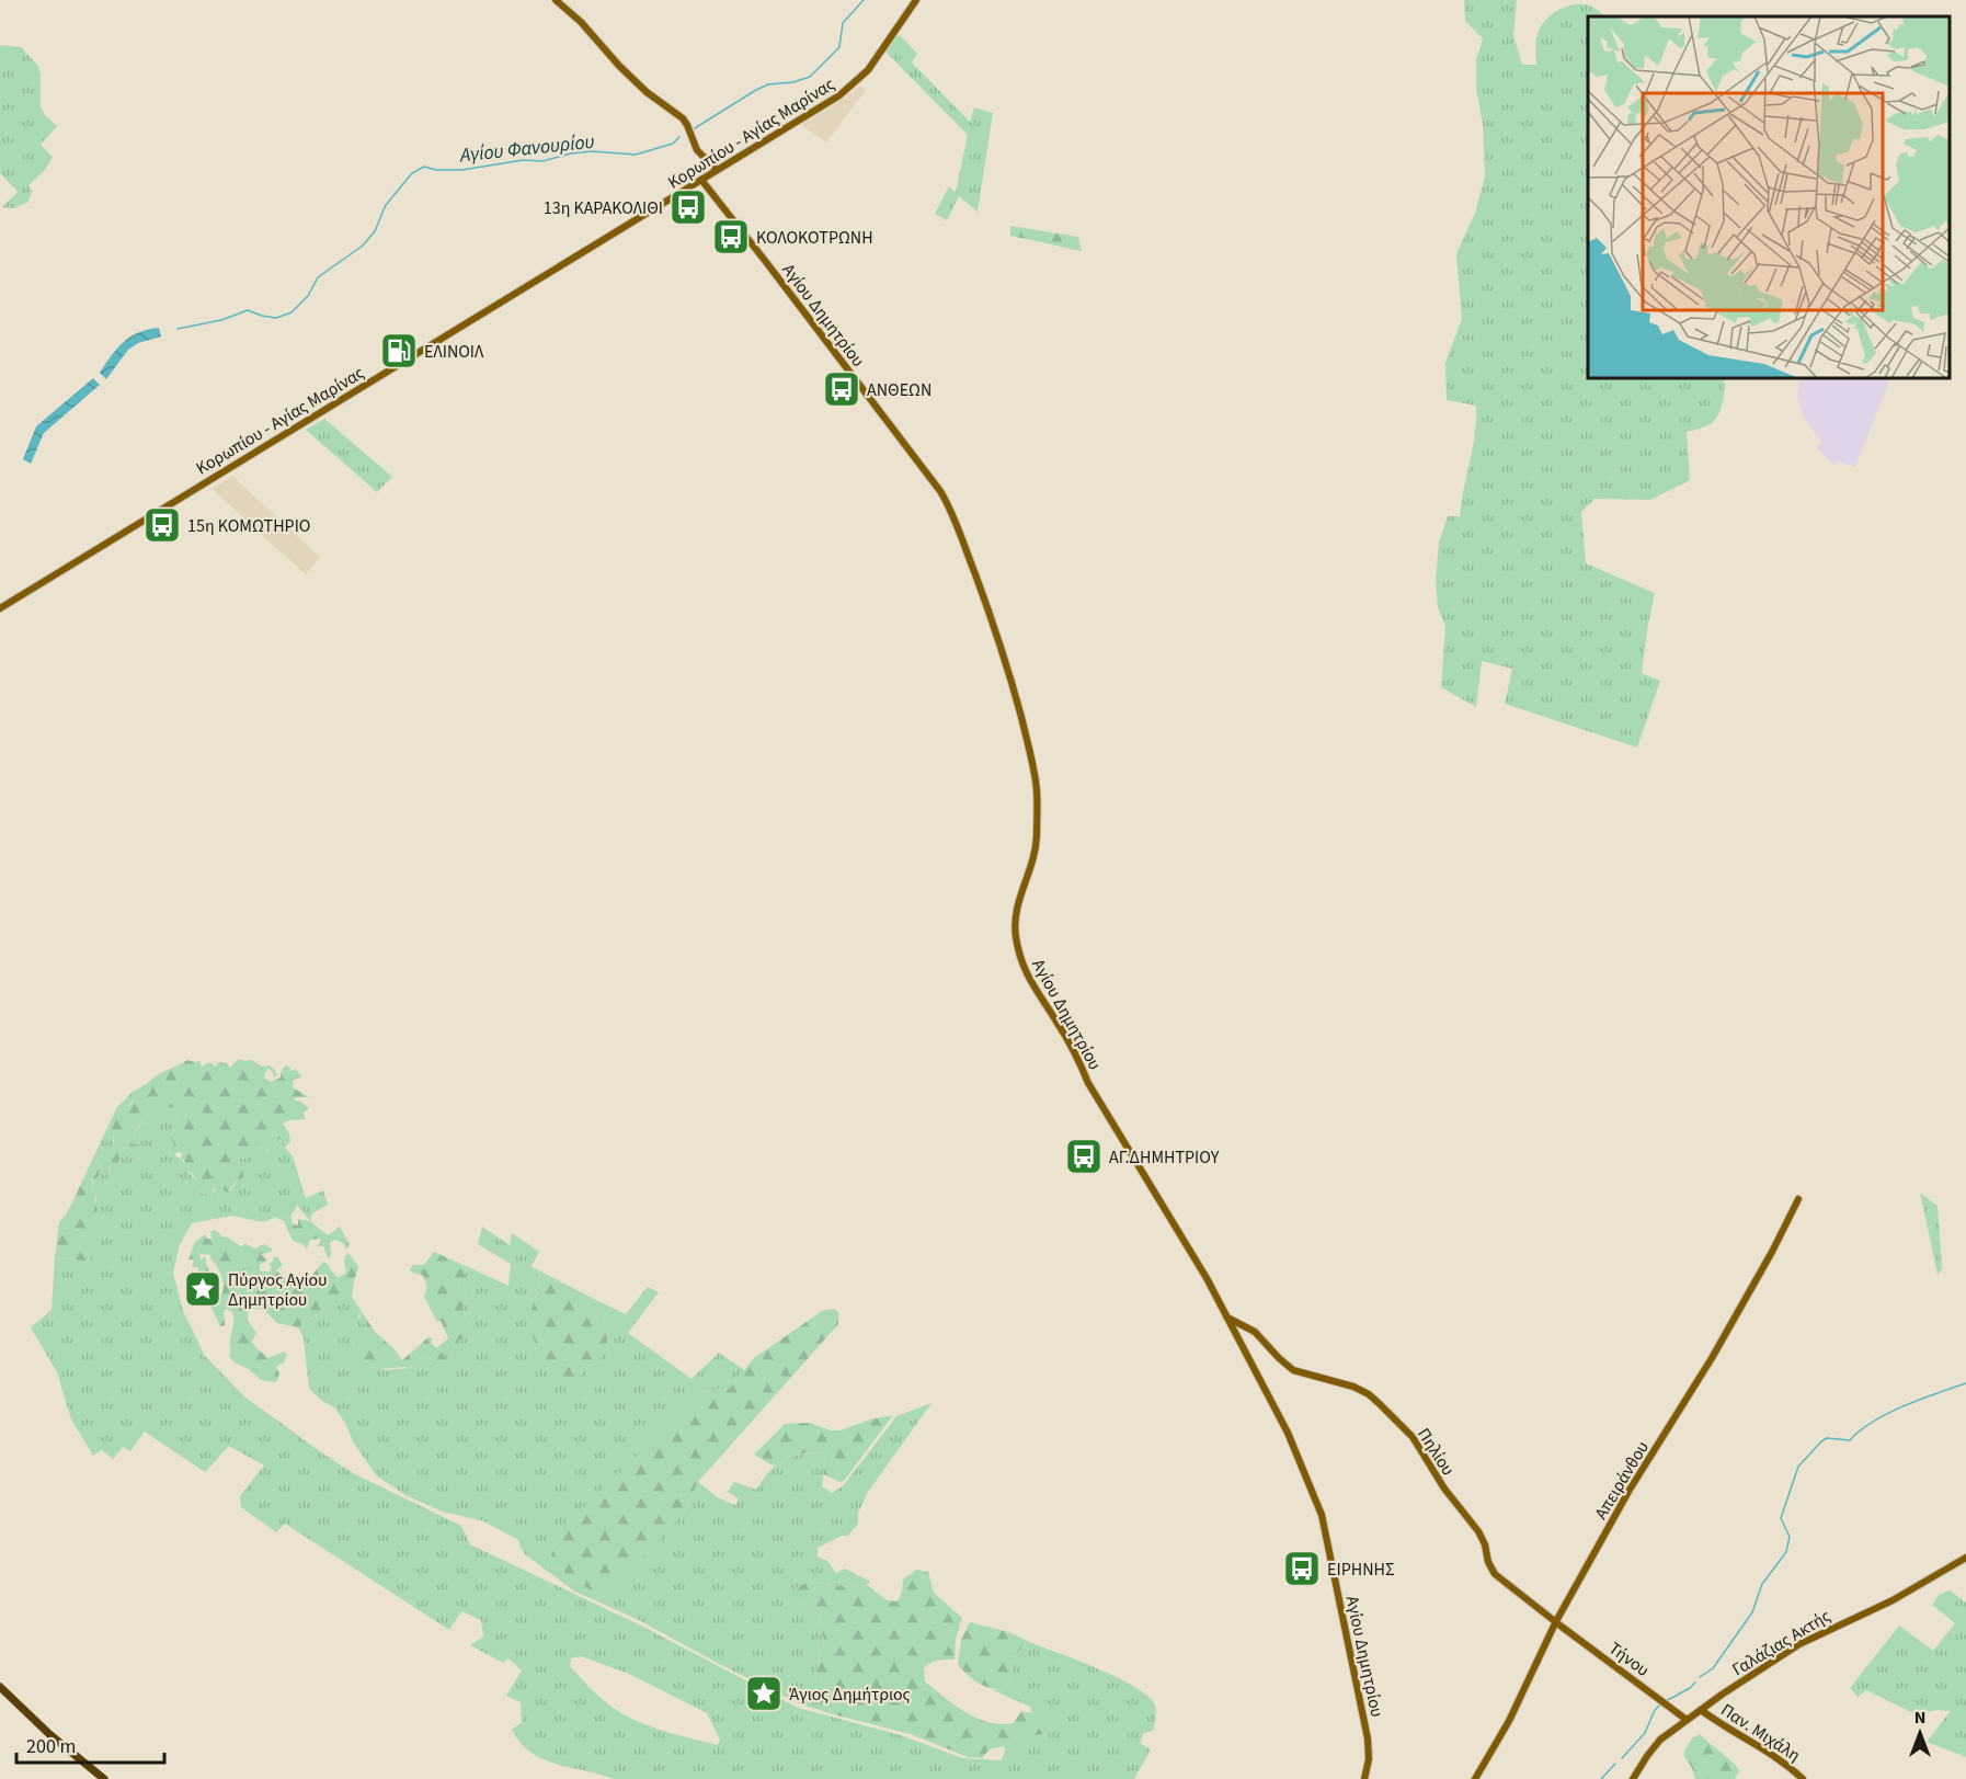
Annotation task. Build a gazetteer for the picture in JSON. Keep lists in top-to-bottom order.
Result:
{
  "streets": {
    "street": [
      "Κορωπίου - Αγίας Μαρίνας",
      "Αγίου Δημητρίου",
      "Πηλίου",
      "Απειράνθου",
      "Γαλάζιας Ακτής",
      "Τήνου",
      "Παν. Μιχάλη"
    ]
  },
  "crossings": [
    ["Κορωπίου - Αγίας Μαρίνας", "Αγίου Δημητρίου"],
    ["Αγίου Δημητρίου", "Πηλίου"],
    ["Πηλίου", "Απειράνθου"],
    ["Πηλίου", "Τήνου"],
    ["Απειράνθου", "Τήνου"],
    ["Γαλάζιας Ακτής", "Τήνου"],
    ["Γαλάζιας Ακτής", "Παν. Μιχάλη"]
  ],
  "water": ["Αγίου Φανουρίου"],
  "places": {
    "bus stop": [
      "13η ΚΑΡΑΚΟΛΙΘΙ",
      "ΚΟΛΟΚΟΤΡΩΝΗ",
      "ΑΝΘΕΩΝ",
      "15η ΚΟΜΩΤΗΡΙΟ",
      "ΑΓ.ΔΗΜΗΤΡΙΟΥ",
      "ΕΙΡΗΝΗΣ"
    ],
    "fuel station": ["ΕΛΙΝΟΙΛ"],
    "place": ["Πύργος Αγίου Δημητρίου", "Άγιος Δημήτριος"]
  },
  "scale_bar": "200 m",
  "north": "top"
}
